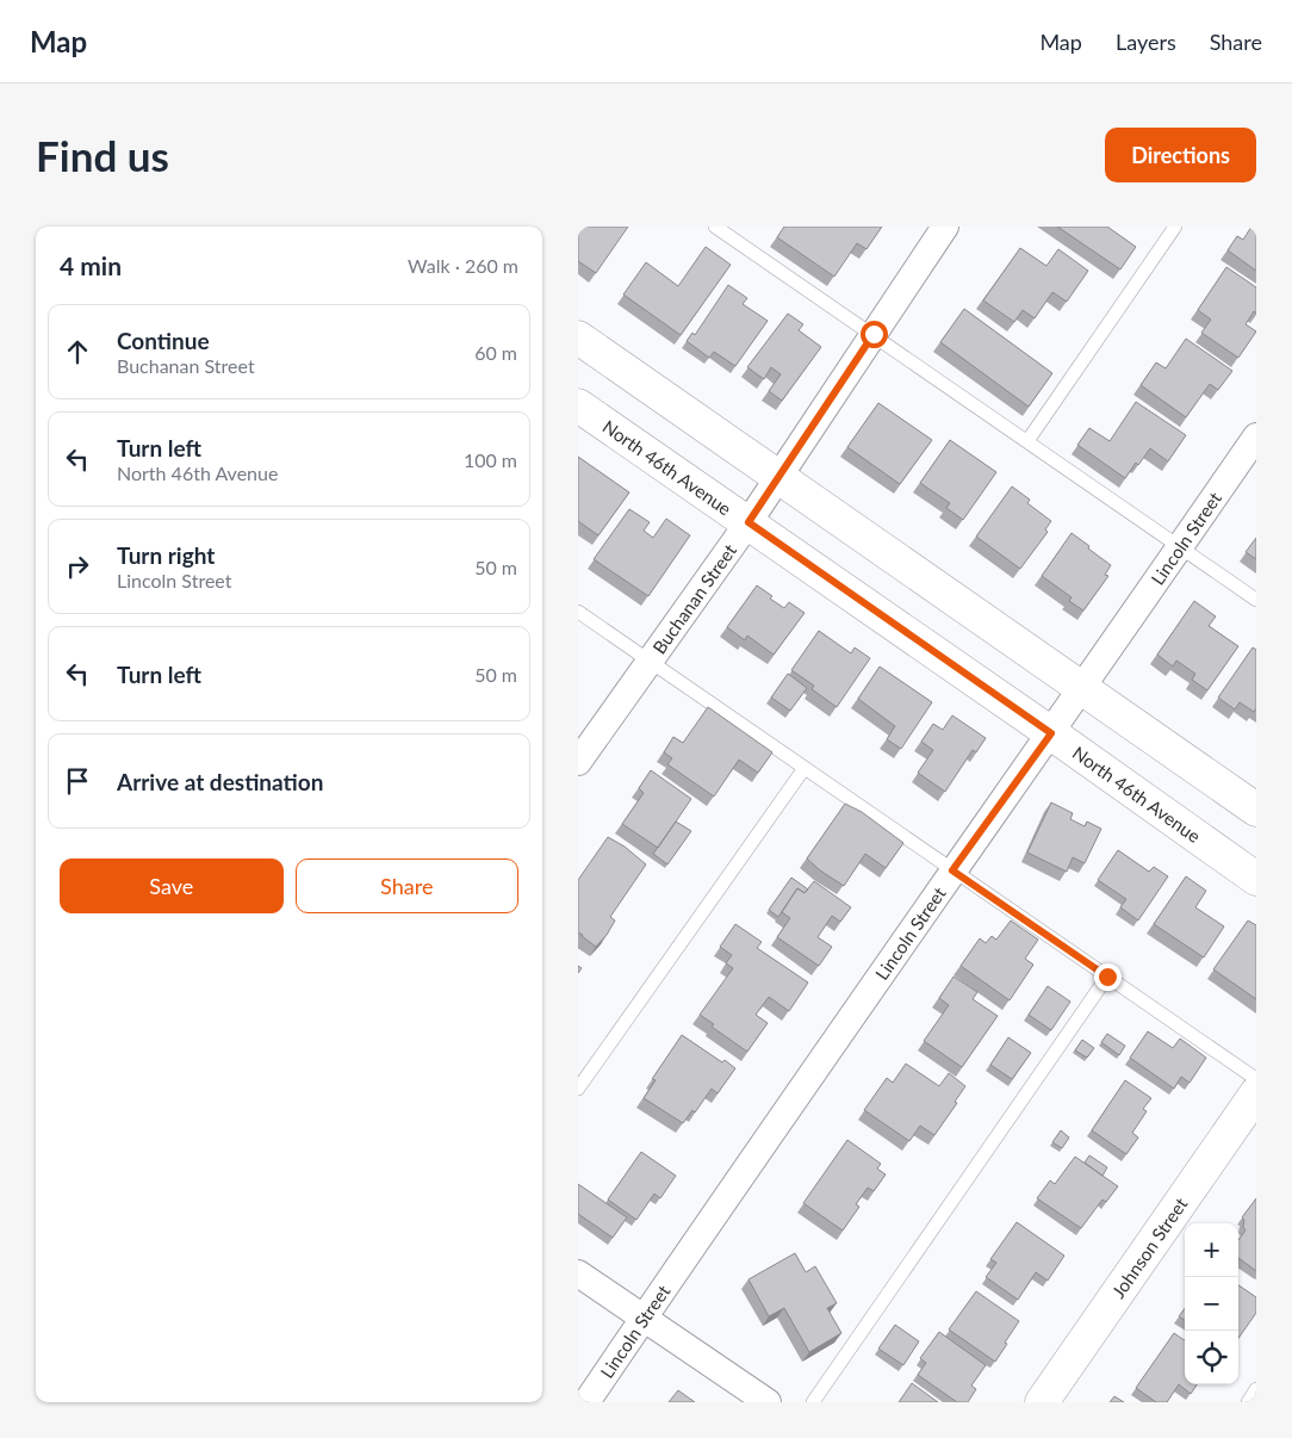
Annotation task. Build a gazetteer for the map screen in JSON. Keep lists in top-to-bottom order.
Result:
{
  "streets": {
    "street": [
      "North 46th Avenue",
      "Lincoln Street",
      "Buchanan Street",
      "Johnson Street"
    ]
  },
  "crossings": [
    ["North 46th Avenue", "Lincoln Street"],
    ["North 46th Avenue", "Buchanan Street"]
  ],
  "page": {
    "header": "Map",
    "nav": ["Map", "Layers", "Share"],
    "buttons": [
      "Directions",
      ["Save", "Share"]
    ],
    "title": "Find us",
    "heading": ["4 min", "Walk · 260 m"],
    "list": [
      ["Continue", "Buchanan Street", "60 m"],
      ["Turn left", "North 46th Avenue", "100 m"],
      ["Turn right", "Lincoln Street", "50 m"],
      ["Turn left", "50 m"],
      "Arrive at destination"
    ],
    "map_buttons": ["+", "−"]
  }
}
